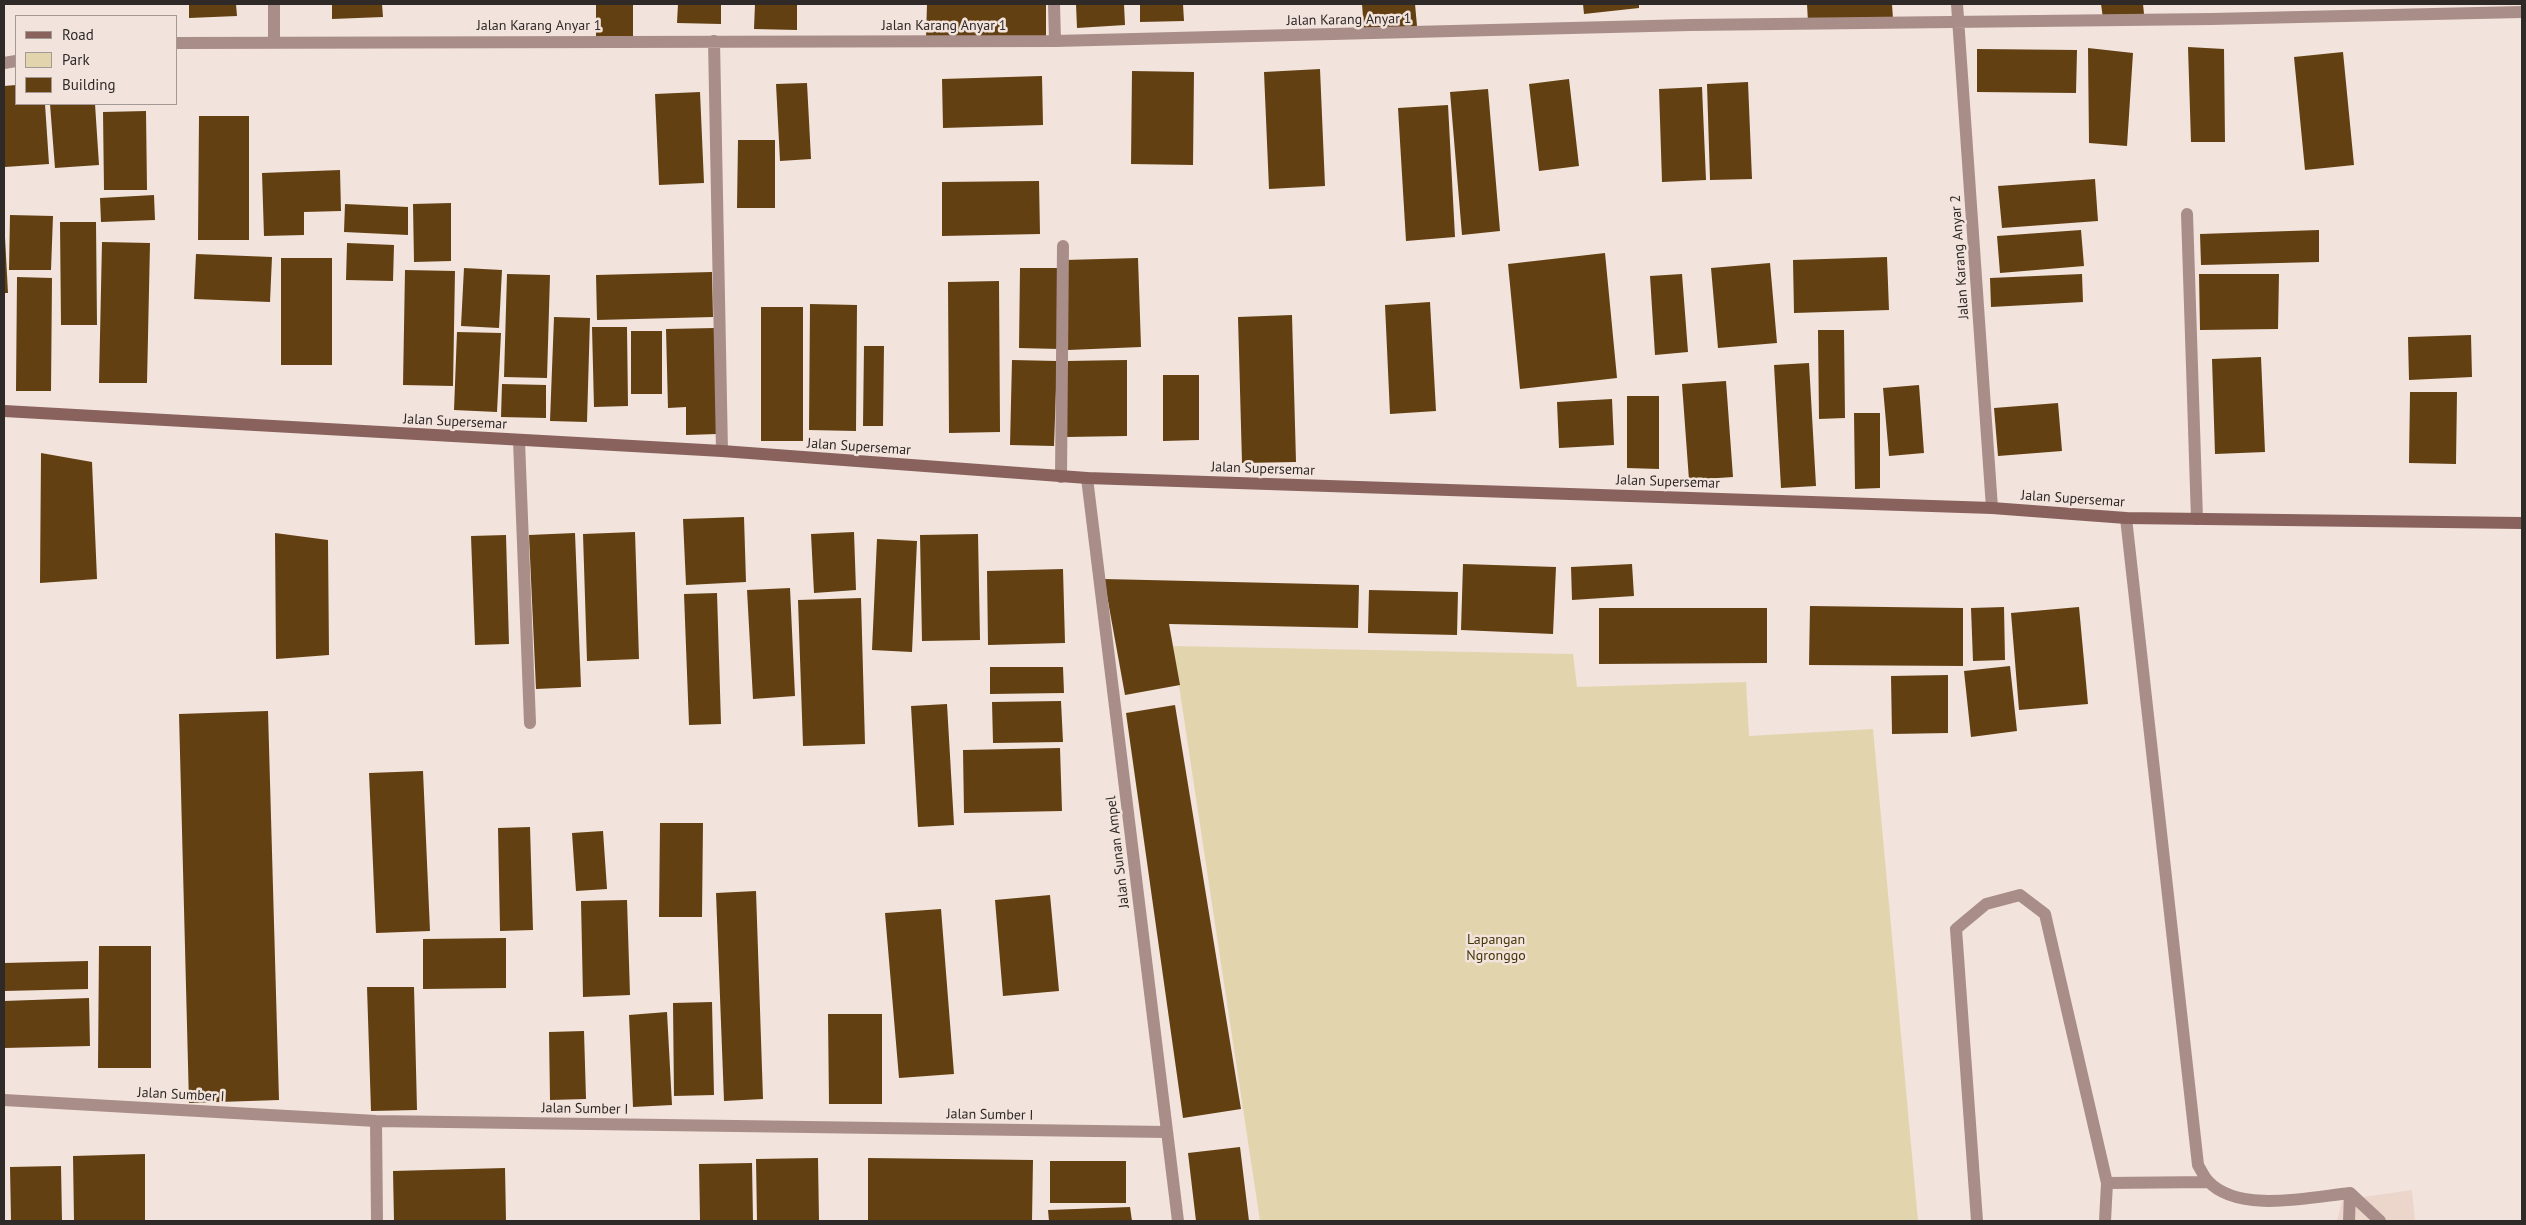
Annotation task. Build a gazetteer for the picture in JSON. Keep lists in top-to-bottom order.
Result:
{
  "streets": {
    "main road": ["Jalan Supersemar"],
    "street": [
      "Jalan Karang Anyar 1",
      "Jalan Karang Anyar 2",
      "Jalan Sunan Ampel",
      "Jalan Sumber I"
    ]
  },
  "crossings": [
    ["Jalan Karang Anyar 1", "Jalan Karang Anyar 2"],
    ["Jalan Karang Anyar 2", "Jalan Supersemar"],
    ["Jalan Supersemar", "Jalan Sunan Ampel"],
    ["Jalan Sunan Ampel", "Jalan Sumber I"]
  ],
  "parks": ["Lapangan Ngronggo"],
  "legend": ["Road", "Park", "Building"]
}
